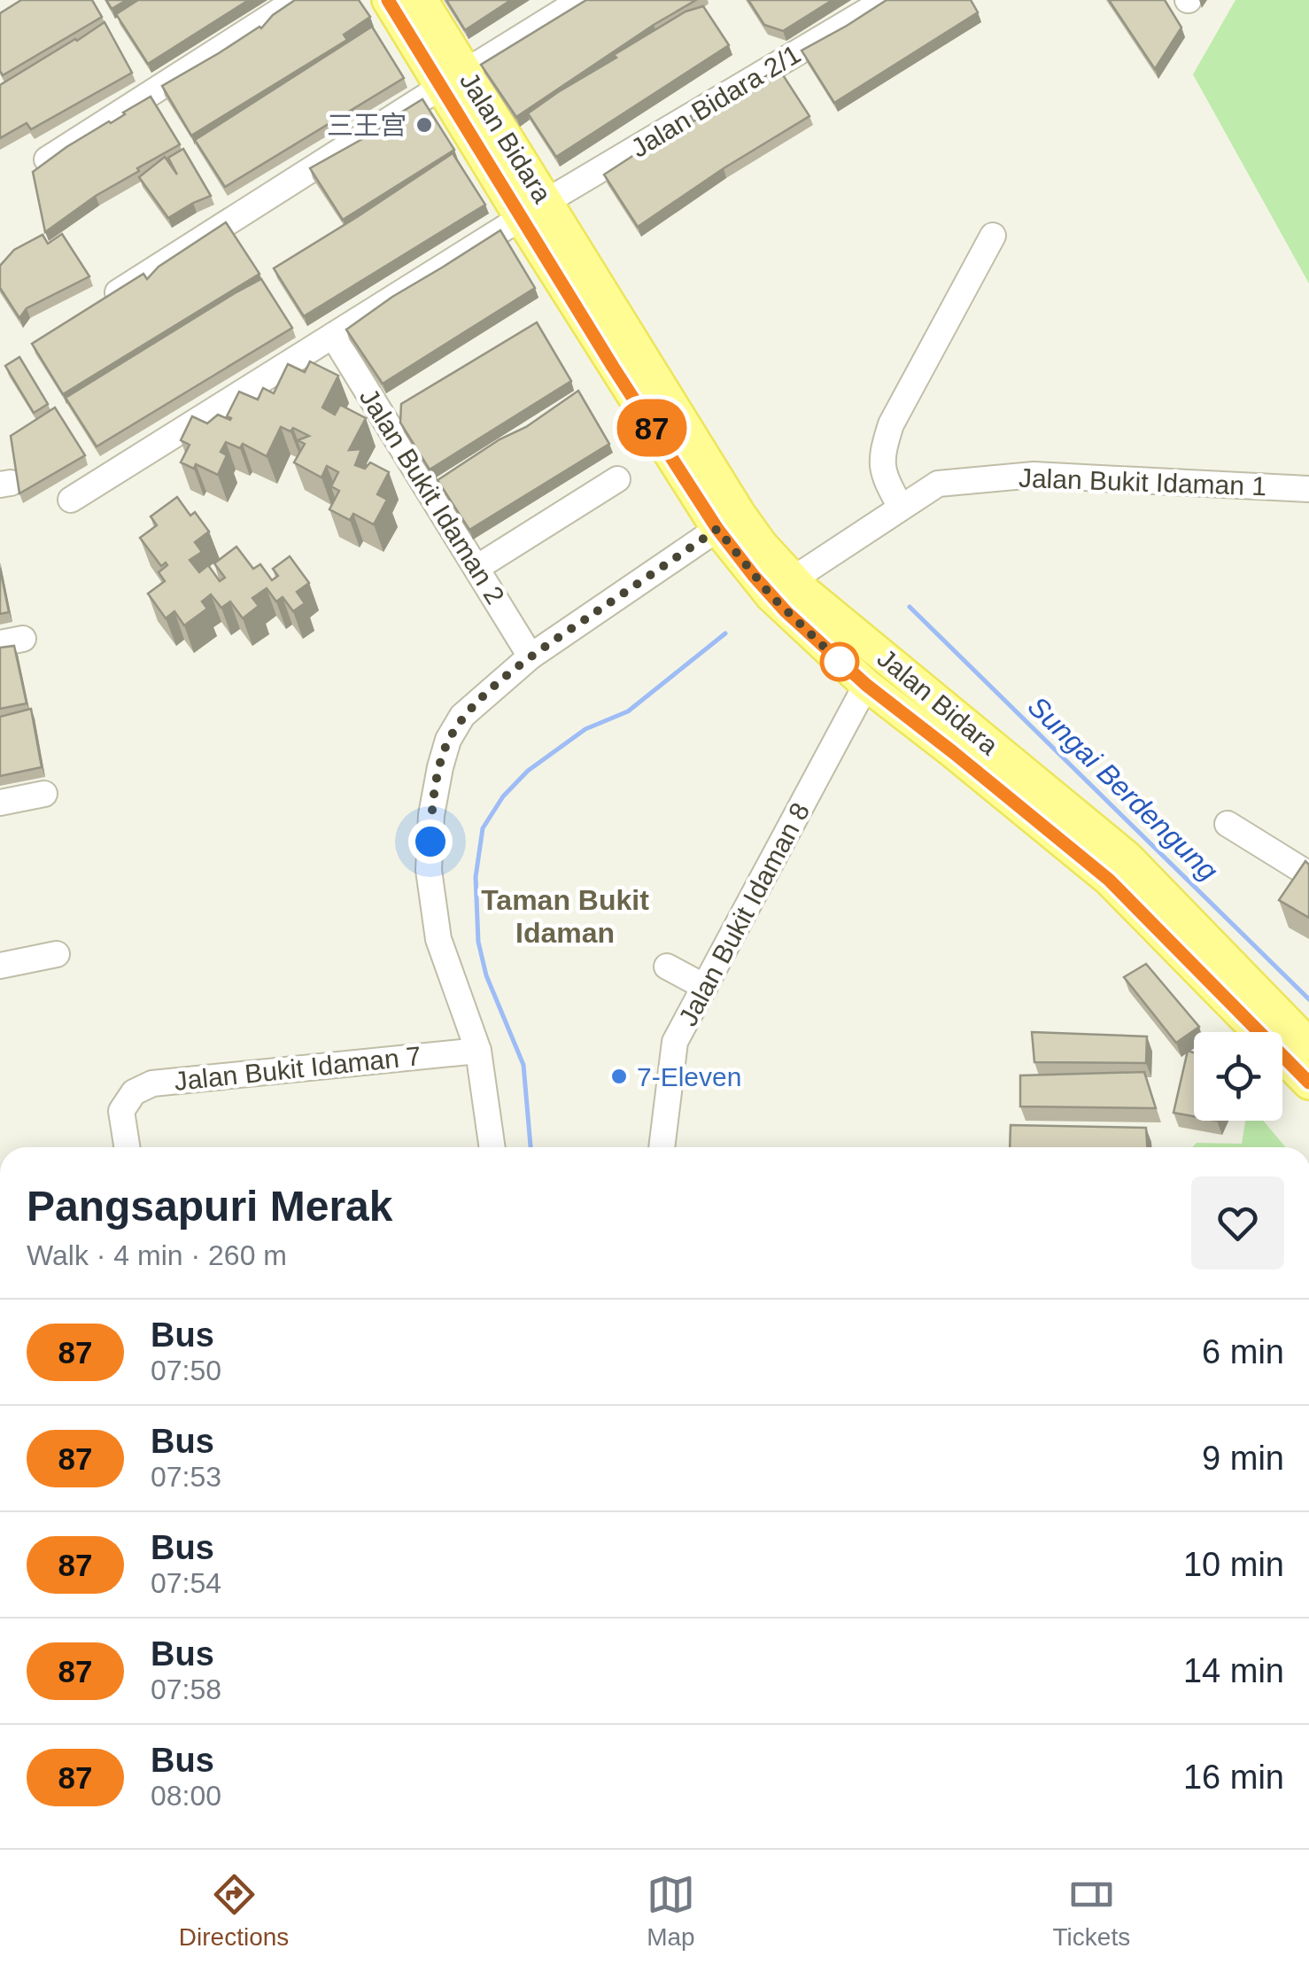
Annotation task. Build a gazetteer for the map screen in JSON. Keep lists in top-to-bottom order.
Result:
{
  "streets": {
    "main road": ["Jalan Bidara"],
    "street": [
      "Jalan Bidara 2/1",
      "Jalan Bukit Idaman 1",
      "Jalan Bukit Idaman 2",
      "Jalan Bukit Idaman 8",
      "Jalan Bukit Idaman 7"
    ]
  },
  "crossings": [
    ["Jalan Bidara 2/1", "Jalan Bidara"],
    ["Jalan Bidara", "Jalan Bukit Idaman 1"],
    ["Jalan Bidara", "Jalan Bukit Idaman 8"]
  ],
  "districts": ["Taman Bukit Idaman"],
  "water": ["Sungai Berdengung"],
  "places": ["三王宫", "7-Eleven"],
  "lines": ["bus line 87"],
  "page": {
    "on_map": "87",
    "heading": ["Pangsapuri Merak", "Walk · 4 min · 260 m"],
    "list": [
      {
        "mark": "87",
        "name": "Bus",
        "note": "07:50",
        "value": "6 min"
      },
      {
        "mark": "87",
        "name": "Bus",
        "note": "07:53",
        "value": "9 min"
      },
      {
        "mark": "87",
        "name": "Bus",
        "note": "07:54",
        "value": "10 min"
      },
      {
        "mark": "87",
        "name": "Bus",
        "note": "07:58",
        "value": "14 min"
      },
      {
        "mark": "87",
        "name": "Bus",
        "note": "08:00",
        "value": "16 min"
      }
    ],
    "tabs": ["Directions", "Map", "Tickets"]
  }
}
